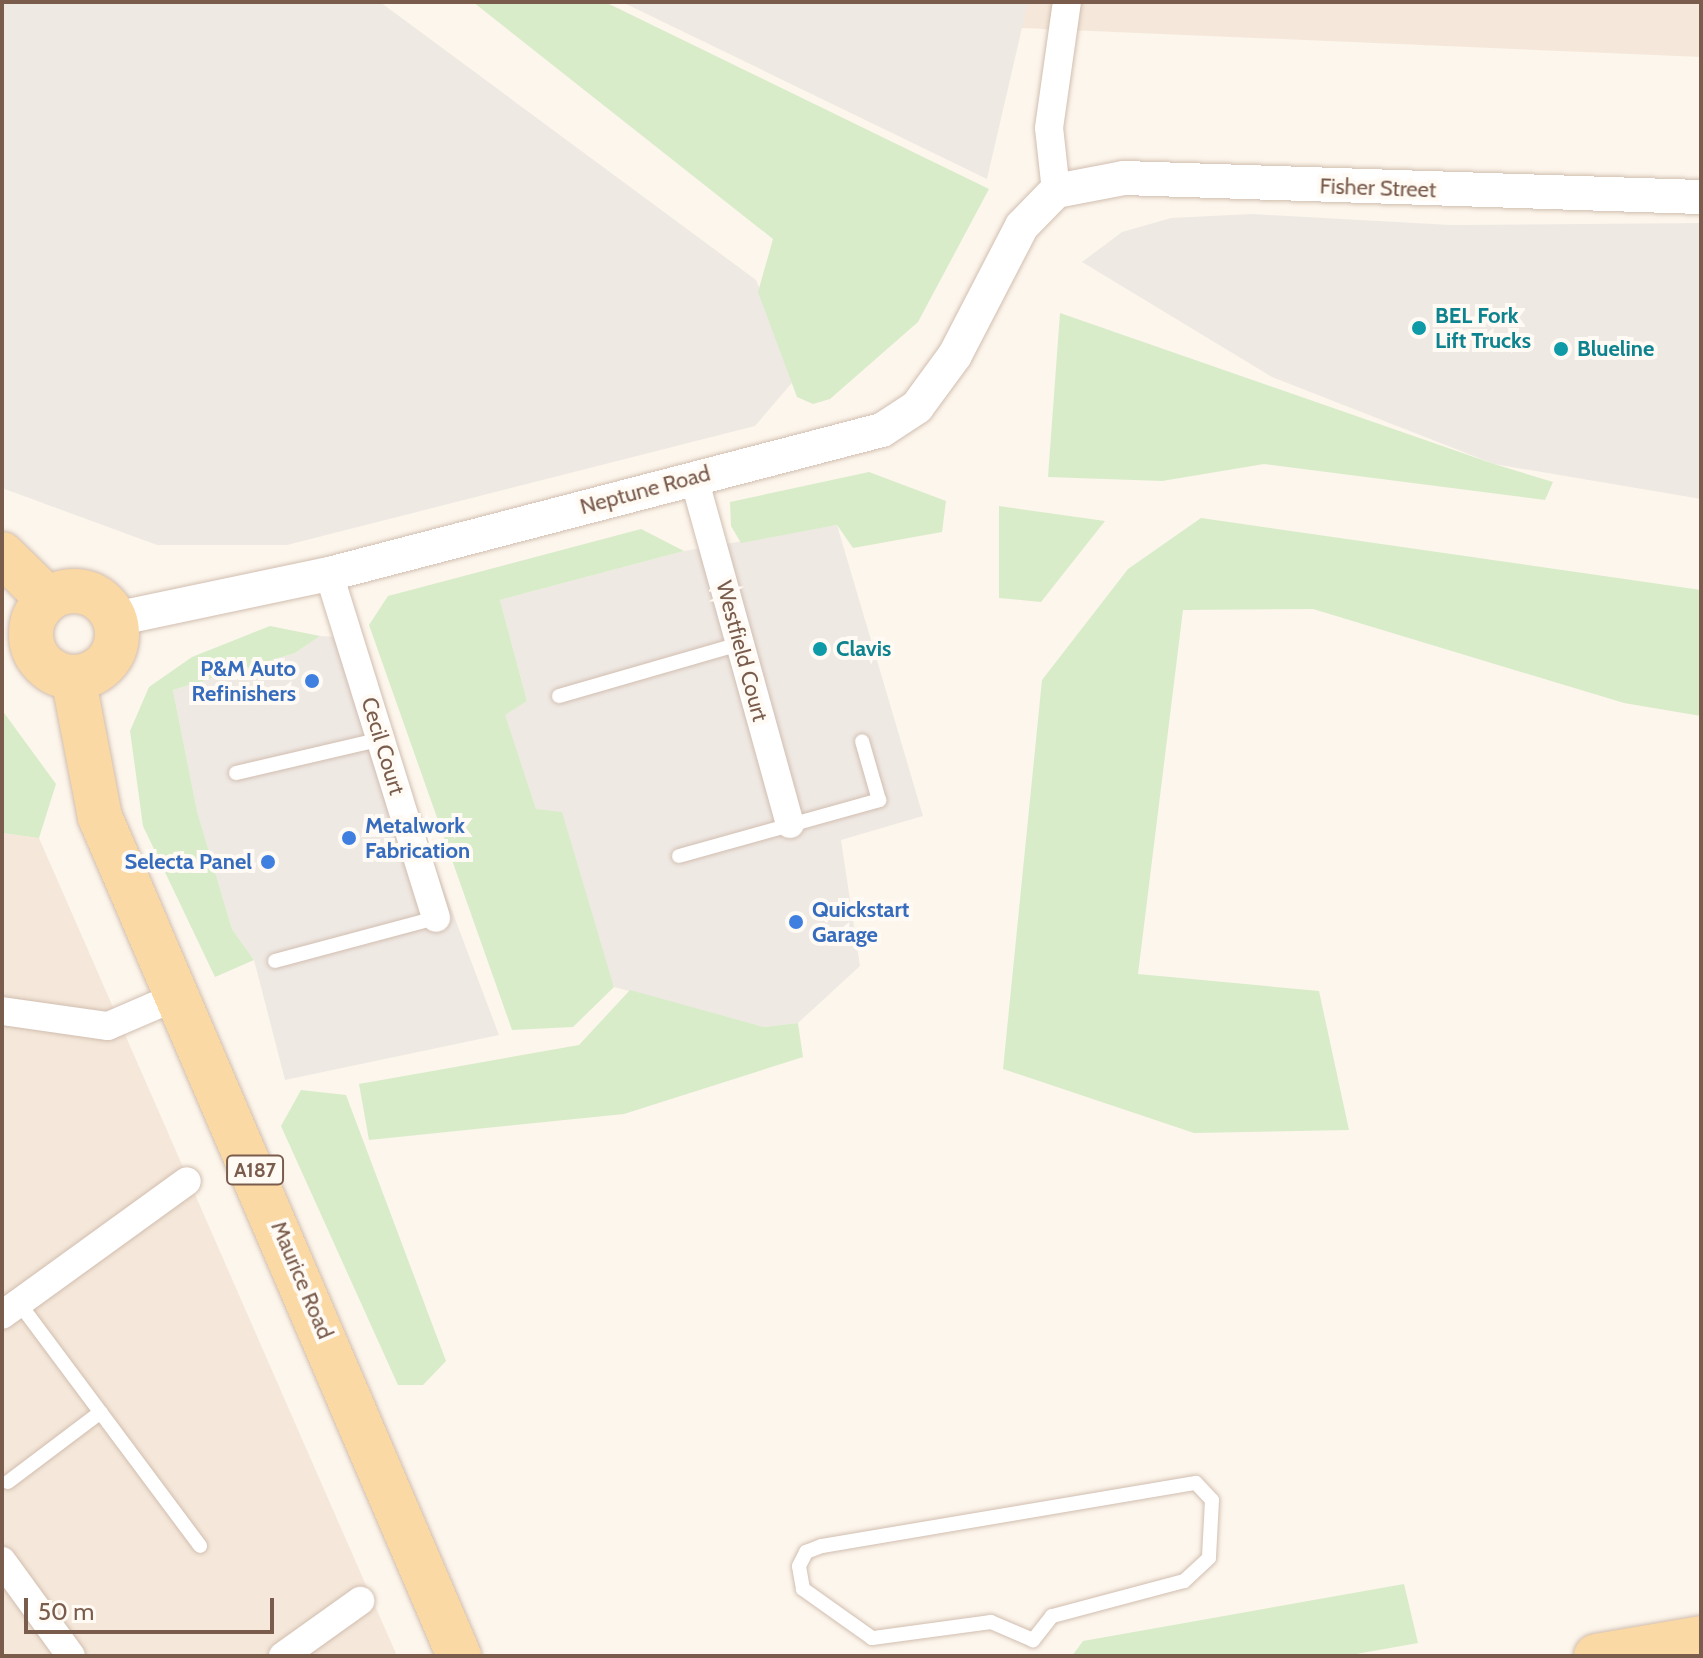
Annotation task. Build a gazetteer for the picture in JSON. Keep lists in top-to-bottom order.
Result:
{
  "streets": {
    "main road": ["A187", "Maurice Road"],
    "street": [
      "Fisher Street",
      "Neptune Road",
      "Westfield Court",
      "Cecil Court"
    ]
  },
  "crossings": [
    ["Fisher Street", "Neptune Road"],
    ["Neptune Road", "Westfield Court"],
    ["Neptune Road", "Cecil Court"],
    ["Neptune Road", "Maurice Road"]
  ],
  "places": [
    "BEL Fork Lift Trucks",
    "Blueline",
    "Clavis",
    "P&M Auto Refinishers",
    "Metalwork Fabrication",
    "Selecta Panel",
    "Quickstart Garage"
  ],
  "scale_bar": "50 m"
}
